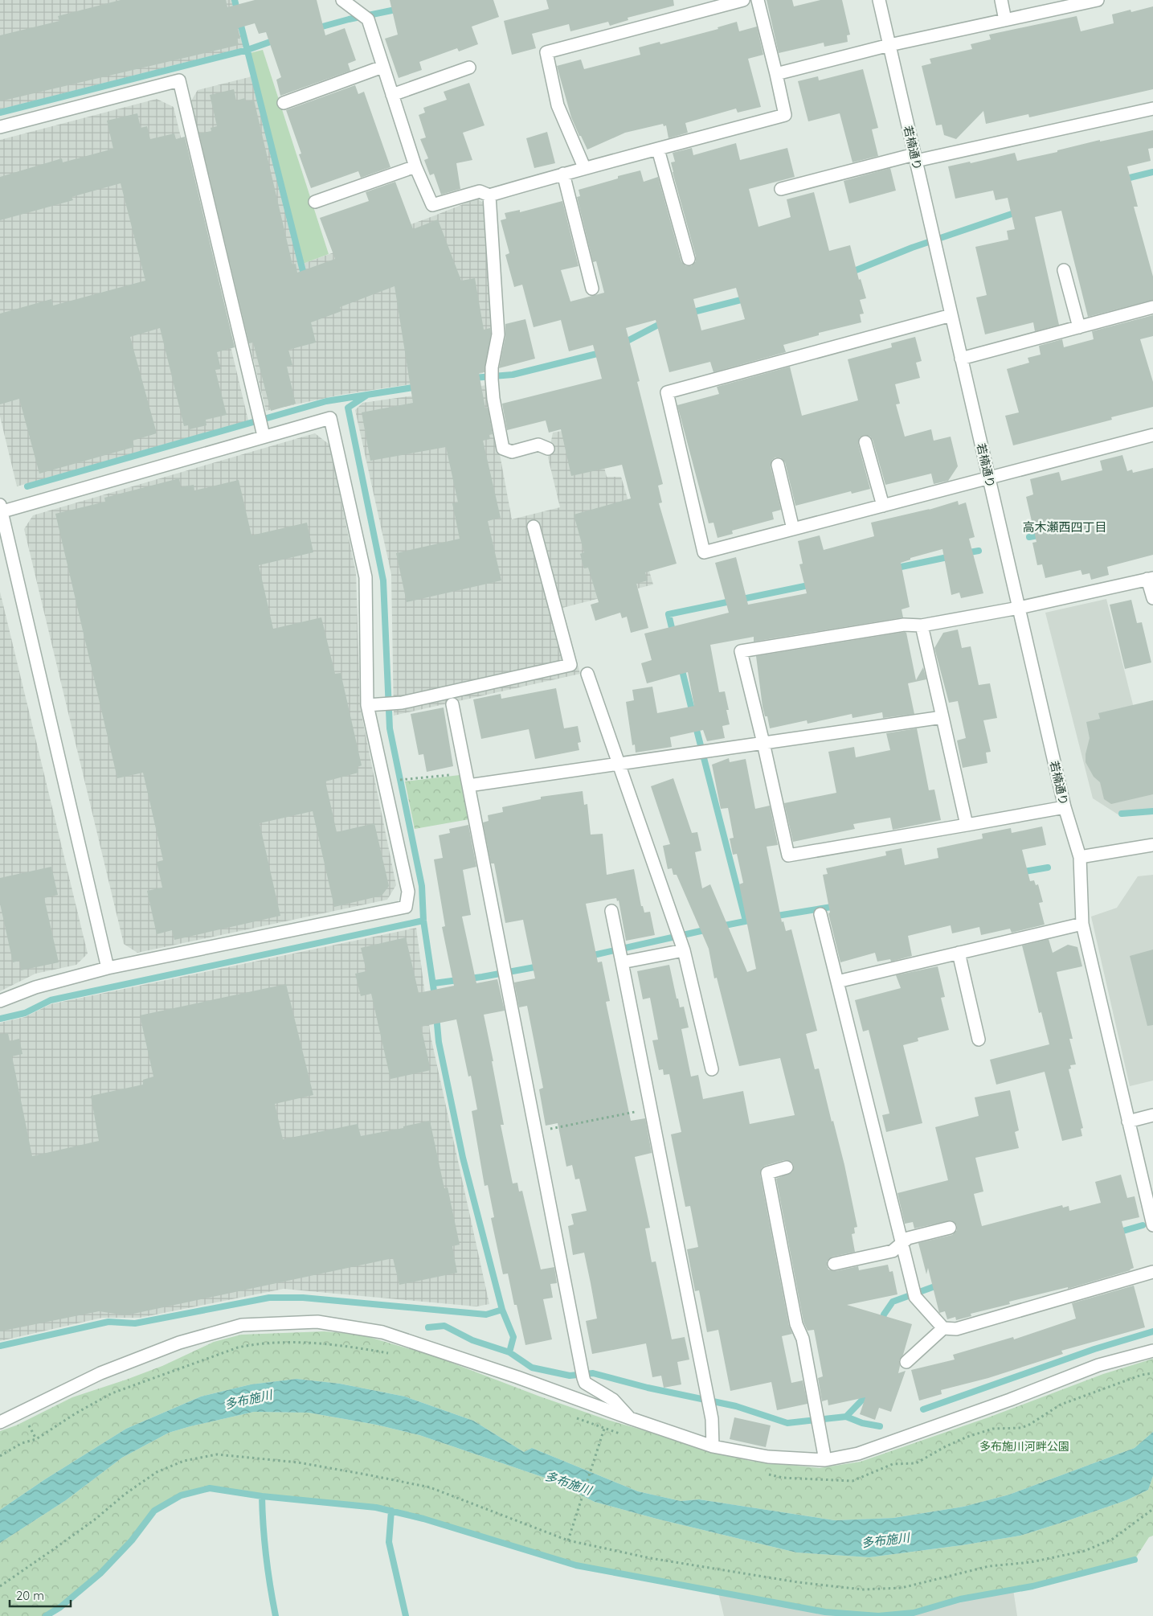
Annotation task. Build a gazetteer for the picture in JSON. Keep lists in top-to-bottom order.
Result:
{
  "streets": {
    "street": ["若楠通り"]
  },
  "districts": ["高木瀬西四丁目"],
  "water": ["多布施川"],
  "parks": ["多布施川河畔公園"],
  "scale_bar": "20 m"
}
